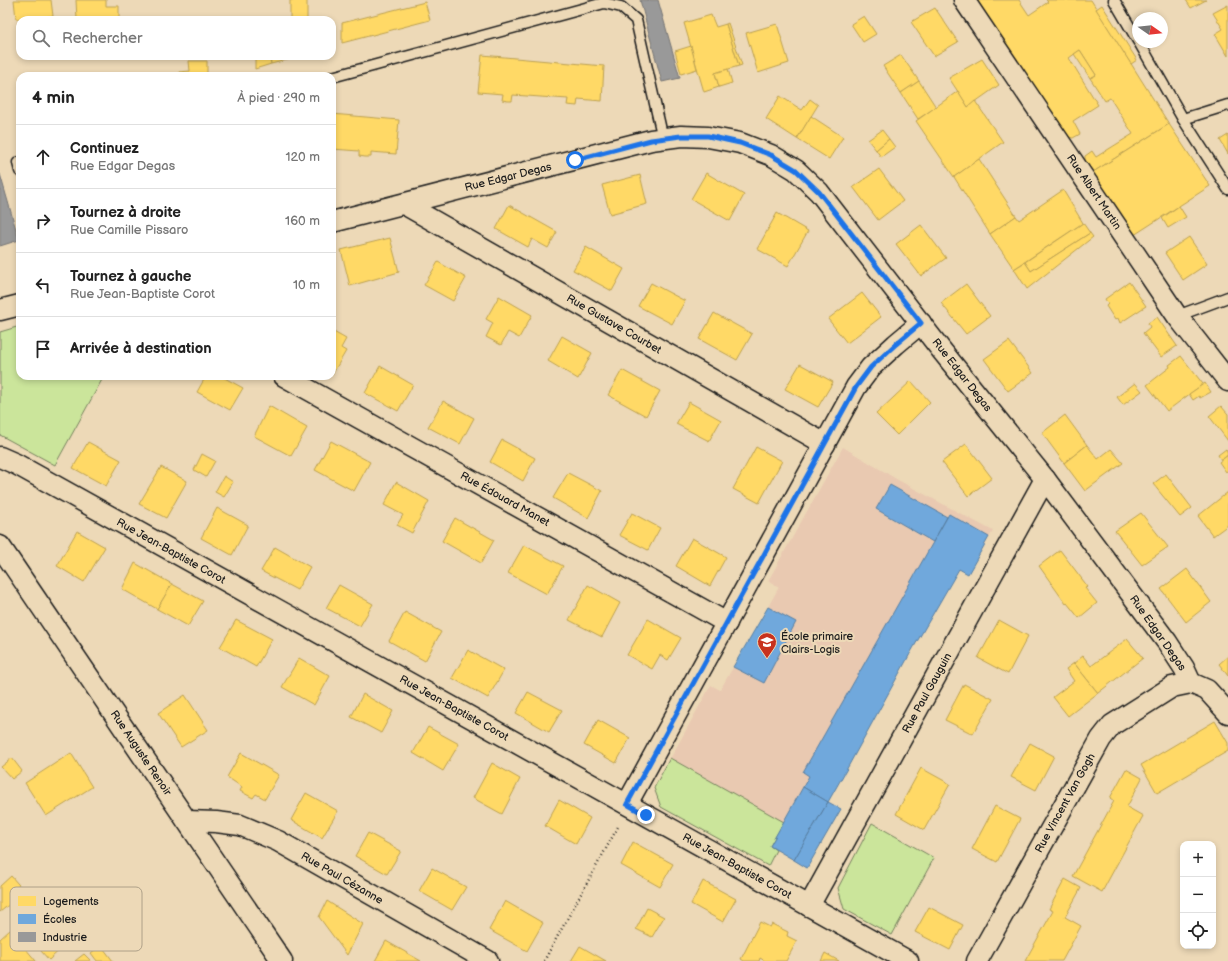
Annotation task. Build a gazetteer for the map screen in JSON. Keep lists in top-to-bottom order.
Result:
{
  "streets": {
    "street": [
      "Rue Edgar Degas",
      "Rue Albert Martin",
      "Rue Gustave Courbet",
      "Rue Édouard Manet",
      "Rue Jean-Baptiste Corot",
      "Rue Paul Gauguin",
      "Rue Auguste Renoir",
      "Rue Vincent Van Gogh",
      "Rue Paul Cézanne"
    ]
  },
  "crossings": [
    ["Rue Edgar Degas", "Rue Gustave Courbet"],
    ["Rue Edgar Degas", "Rue Paul Gauguin"],
    ["Rue Edgar Degas", "Rue Vincent Van Gogh"],
    ["Rue Jean-Baptiste Corot", "Rue Paul Gauguin"],
    ["Rue Auguste Renoir", "Rue Paul Cézanne"]
  ],
  "places": {
    "school or university": ["École primaire Clairs-Logis"]
  },
  "legend": ["Logements", "Écoles", "Industrie"],
  "north": "right",
  "page": {
    "search": "Rechercher",
    "heading": ["4 min", "À pied · 290 m"],
    "list": [
      ["Continuez", "Rue Edgar Degas", "120 m"],
      ["Tournez à droite", "Rue Camille Pissaro", "160 m"],
      ["Tournez à gauche", "Rue Jean-Baptiste Corot", "10 m"],
      "Arrivée à destination"
    ],
    "map_buttons": ["+", "−"]
  }
}
